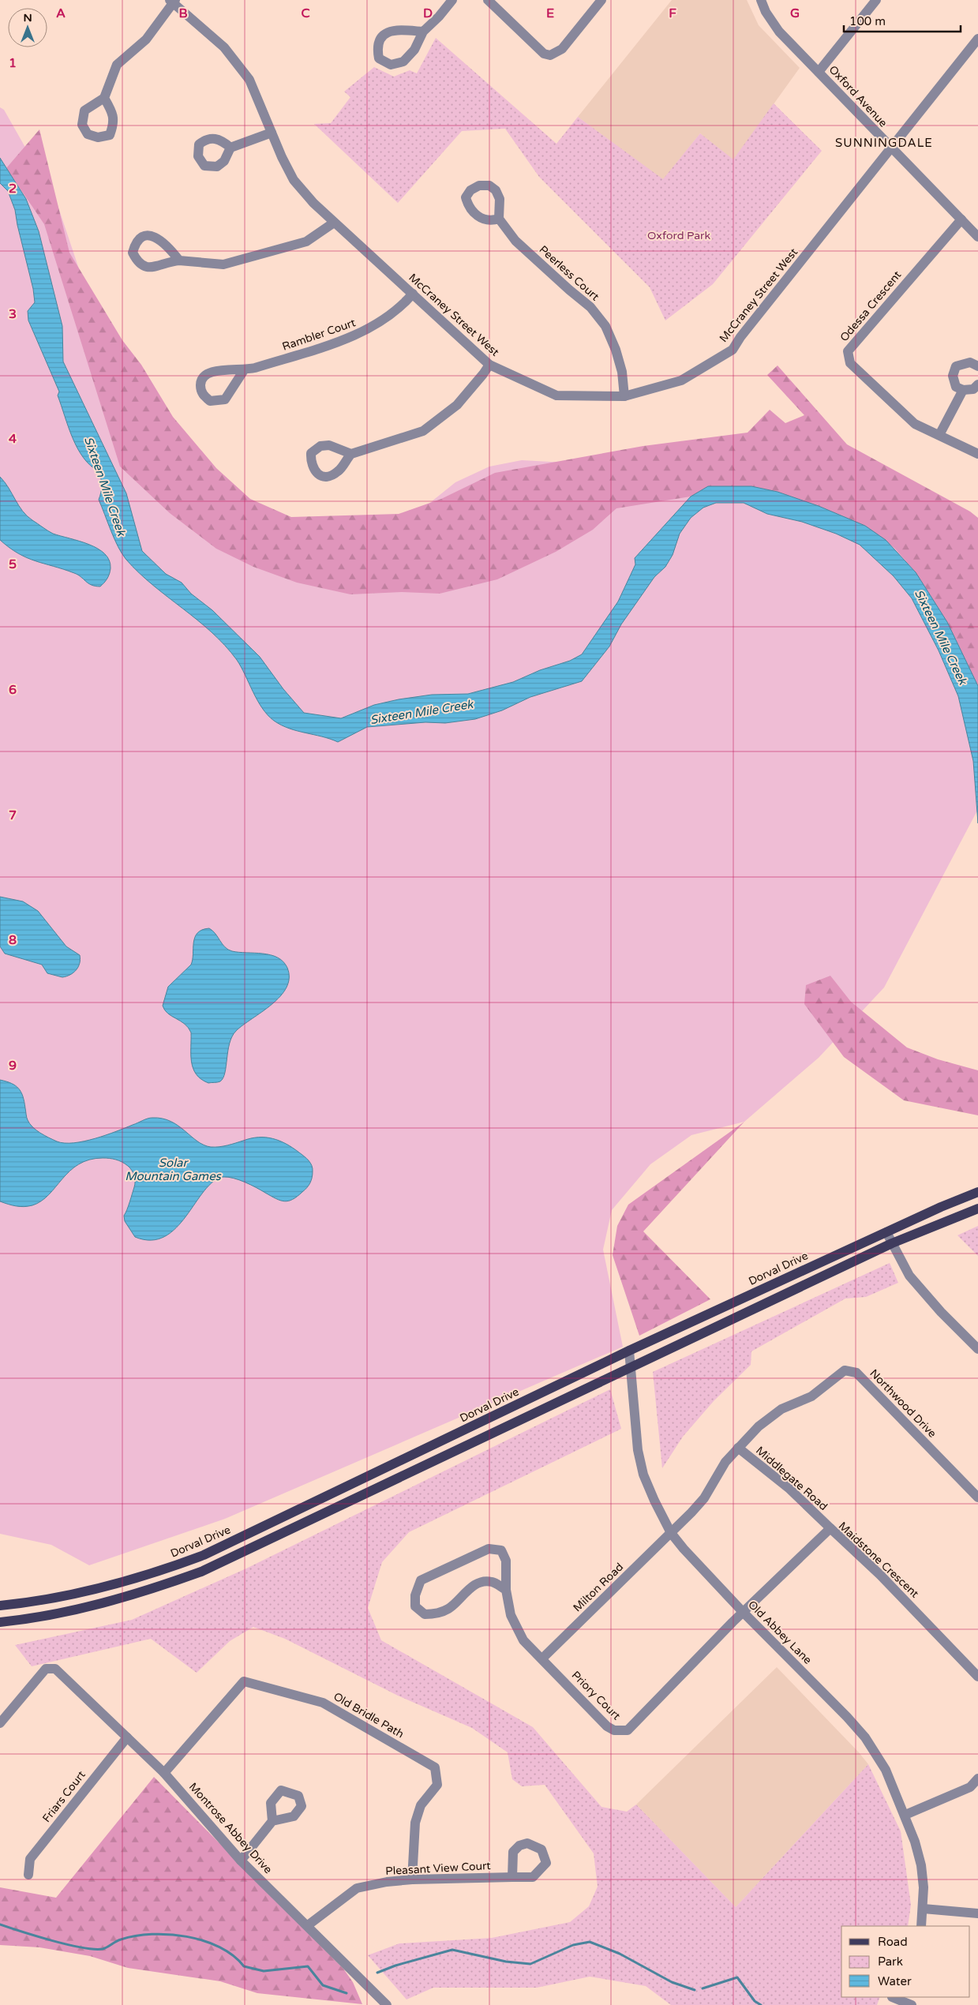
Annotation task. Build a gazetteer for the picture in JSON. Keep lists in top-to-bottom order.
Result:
{
  "streets": {
    "main road": ["Dorval Drive"],
    "street": [
      "Oxford Avenue",
      "Peerless Court",
      "McCraney Street West",
      "Odessa Crescent",
      "Rambler Court",
      "Northwood Drive",
      "Middlegate Road",
      "Maidstone Crescent",
      "Milton Road",
      "Old Abbey Lane",
      "Priory Court",
      "Old Bridle Path",
      "Friars Court",
      "Montrose Abbey Drive",
      "Pleasant View Court"
    ]
  },
  "crossings": [
    ["Oxford Avenue", "McCraney Street West"],
    ["Oxford Avenue", "Odessa Crescent"],
    ["Peerless Court", "McCraney Street West"],
    ["McCraney Street West", "Rambler Court"],
    ["Dorval Drive", "Old Abbey Lane"],
    ["Northwood Drive", "Middlegate Road"],
    ["Northwood Drive", "Milton Road"],
    ["Northwood Drive", "Old Abbey Lane"],
    ["Middlegate Road", "Maidstone Crescent"],
    ["Maidstone Crescent", "Old Abbey Lane"],
    ["Maidstone Crescent", "Priory Court"],
    ["Milton Road", "Old Abbey Lane"],
    ["Milton Road", "Priory Court"],
    ["Old Abbey Lane", "Priory Court"],
    ["Old Bridle Path", "Montrose Abbey Drive"],
    ["Old Bridle Path", "Pleasant View Court"],
    ["Friars Court", "Montrose Abbey Drive"],
    ["Montrose Abbey Drive", "Pleasant View Court"]
  ],
  "districts": ["SUNNINGDALE"],
  "water": ["Sixteen Mile Creek", "Solar Mountain Games"],
  "parks": ["Oxford Park"],
  "legend": ["Road", "Park", "Water"],
  "scale_bar": "100 m",
  "north": "top",
  "grid": {
    "columns": [
      "A",
      "B",
      "C",
      "D",
      "E",
      "F",
      "G"
    ],
    "rows": [
      "1",
      "2",
      "3",
      "4",
      "5",
      "6",
      "7",
      "8",
      "9"
    ]
  }
}
